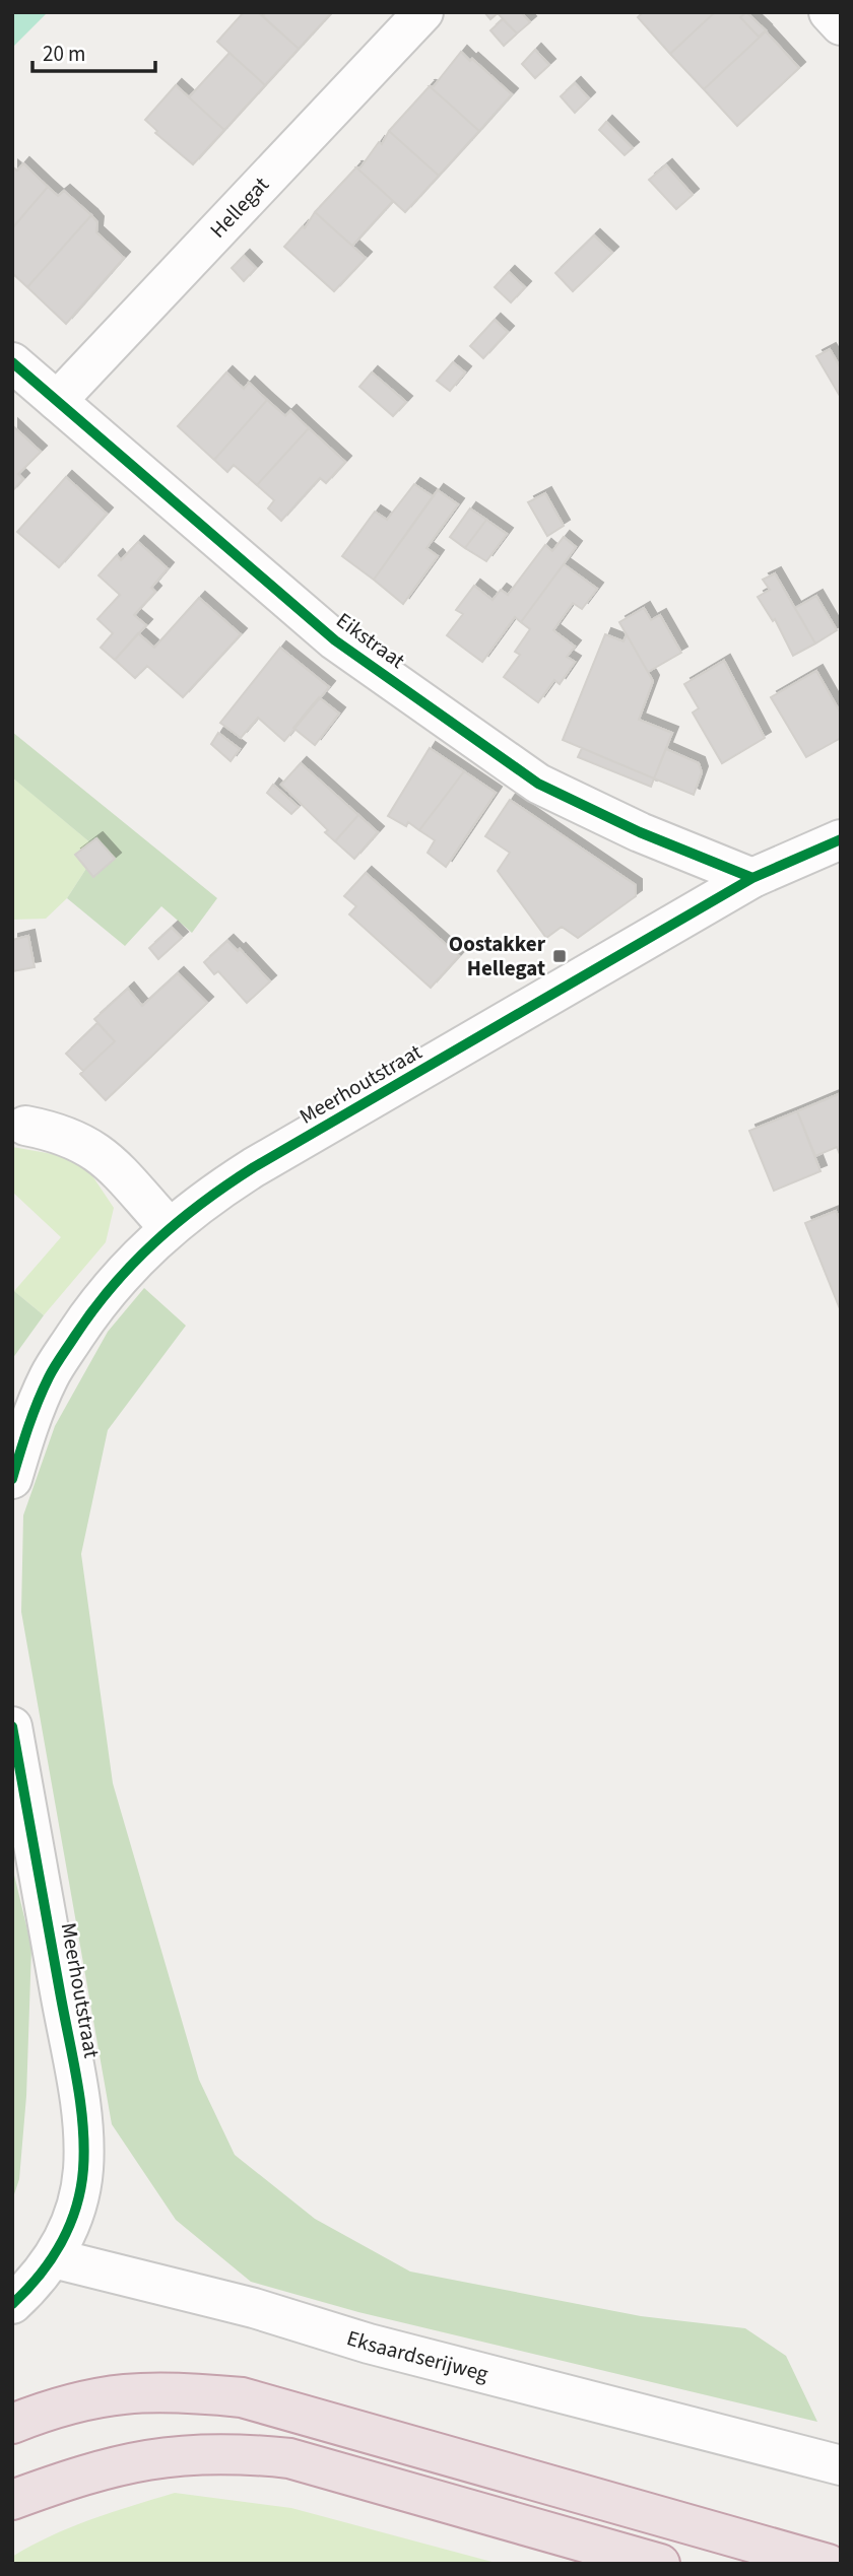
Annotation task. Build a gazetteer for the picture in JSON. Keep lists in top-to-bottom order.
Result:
{
  "streets": {
    "street": [
      "Hellegat",
      "Eikstraat",
      "Meerhoutstraat",
      "Eksaardserijweg"
    ]
  },
  "crossings": [
    ["Hellegat", "Eikstraat"],
    ["Eikstraat", "Meerhoutstraat"],
    ["Meerhoutstraat", "Eksaardserijweg"]
  ],
  "places": {
    "transit": ["Oostakker Hellegat"]
  },
  "scale_bar": "20 m"
}
